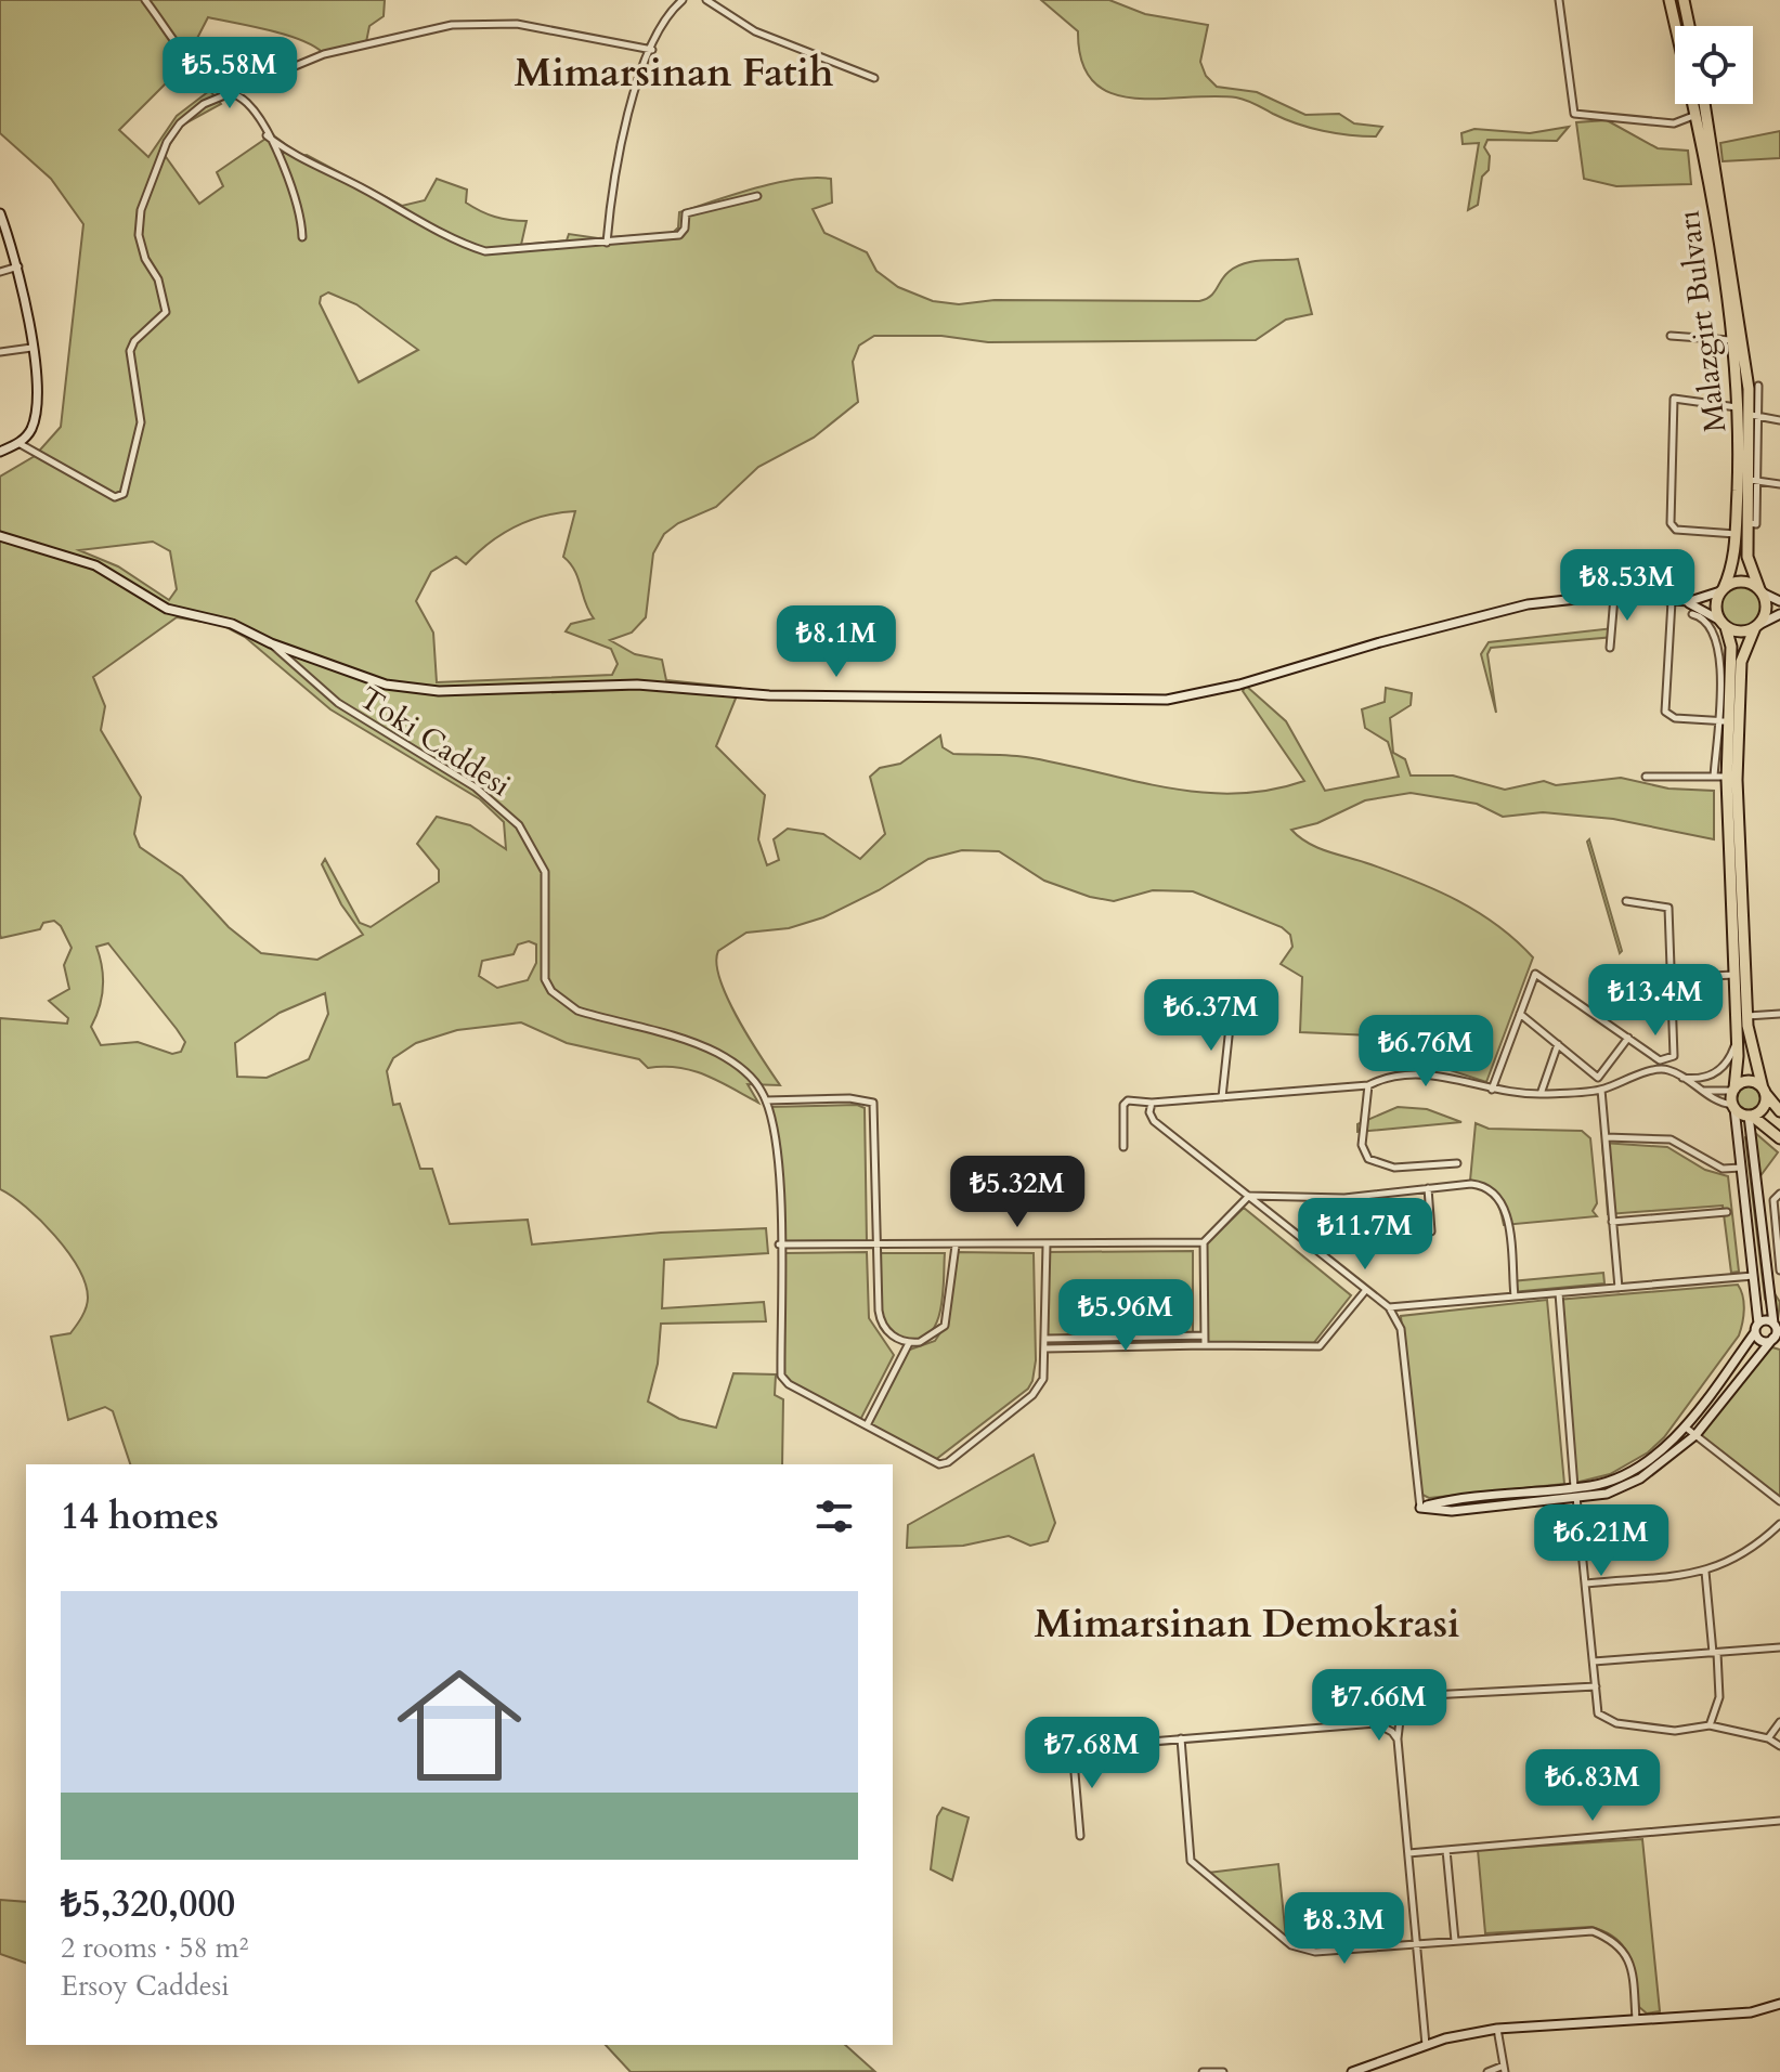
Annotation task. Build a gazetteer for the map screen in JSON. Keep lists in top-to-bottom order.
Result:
{
  "streets": {
    "highway": ["Malazgirt Bulvarı"],
    "street": ["Toki Caddesi"]
  },
  "districts": ["Mimarsinan Fatih", "Mimarsinan Demokrasi"],
  "page": {
    "price": [
      "₺5.58M",
      "₺8.53M",
      "₺8.1M",
      "₺13.4M",
      "₺6.37M",
      "₺6.76M",
      "₺5.32M",
      "₺11.7M",
      "₺5.96M",
      "₺6.21M",
      "₺7.66M",
      "₺7.68M",
      "₺6.83M",
      "₺8.3M"
    ],
    "heading": "14 homes",
    "list": [
      {
        "name": "₺5,320,000",
        "note": "2 rooms · 58 m² · Ersoy Caddesi"
      }
    ]
  }
}
